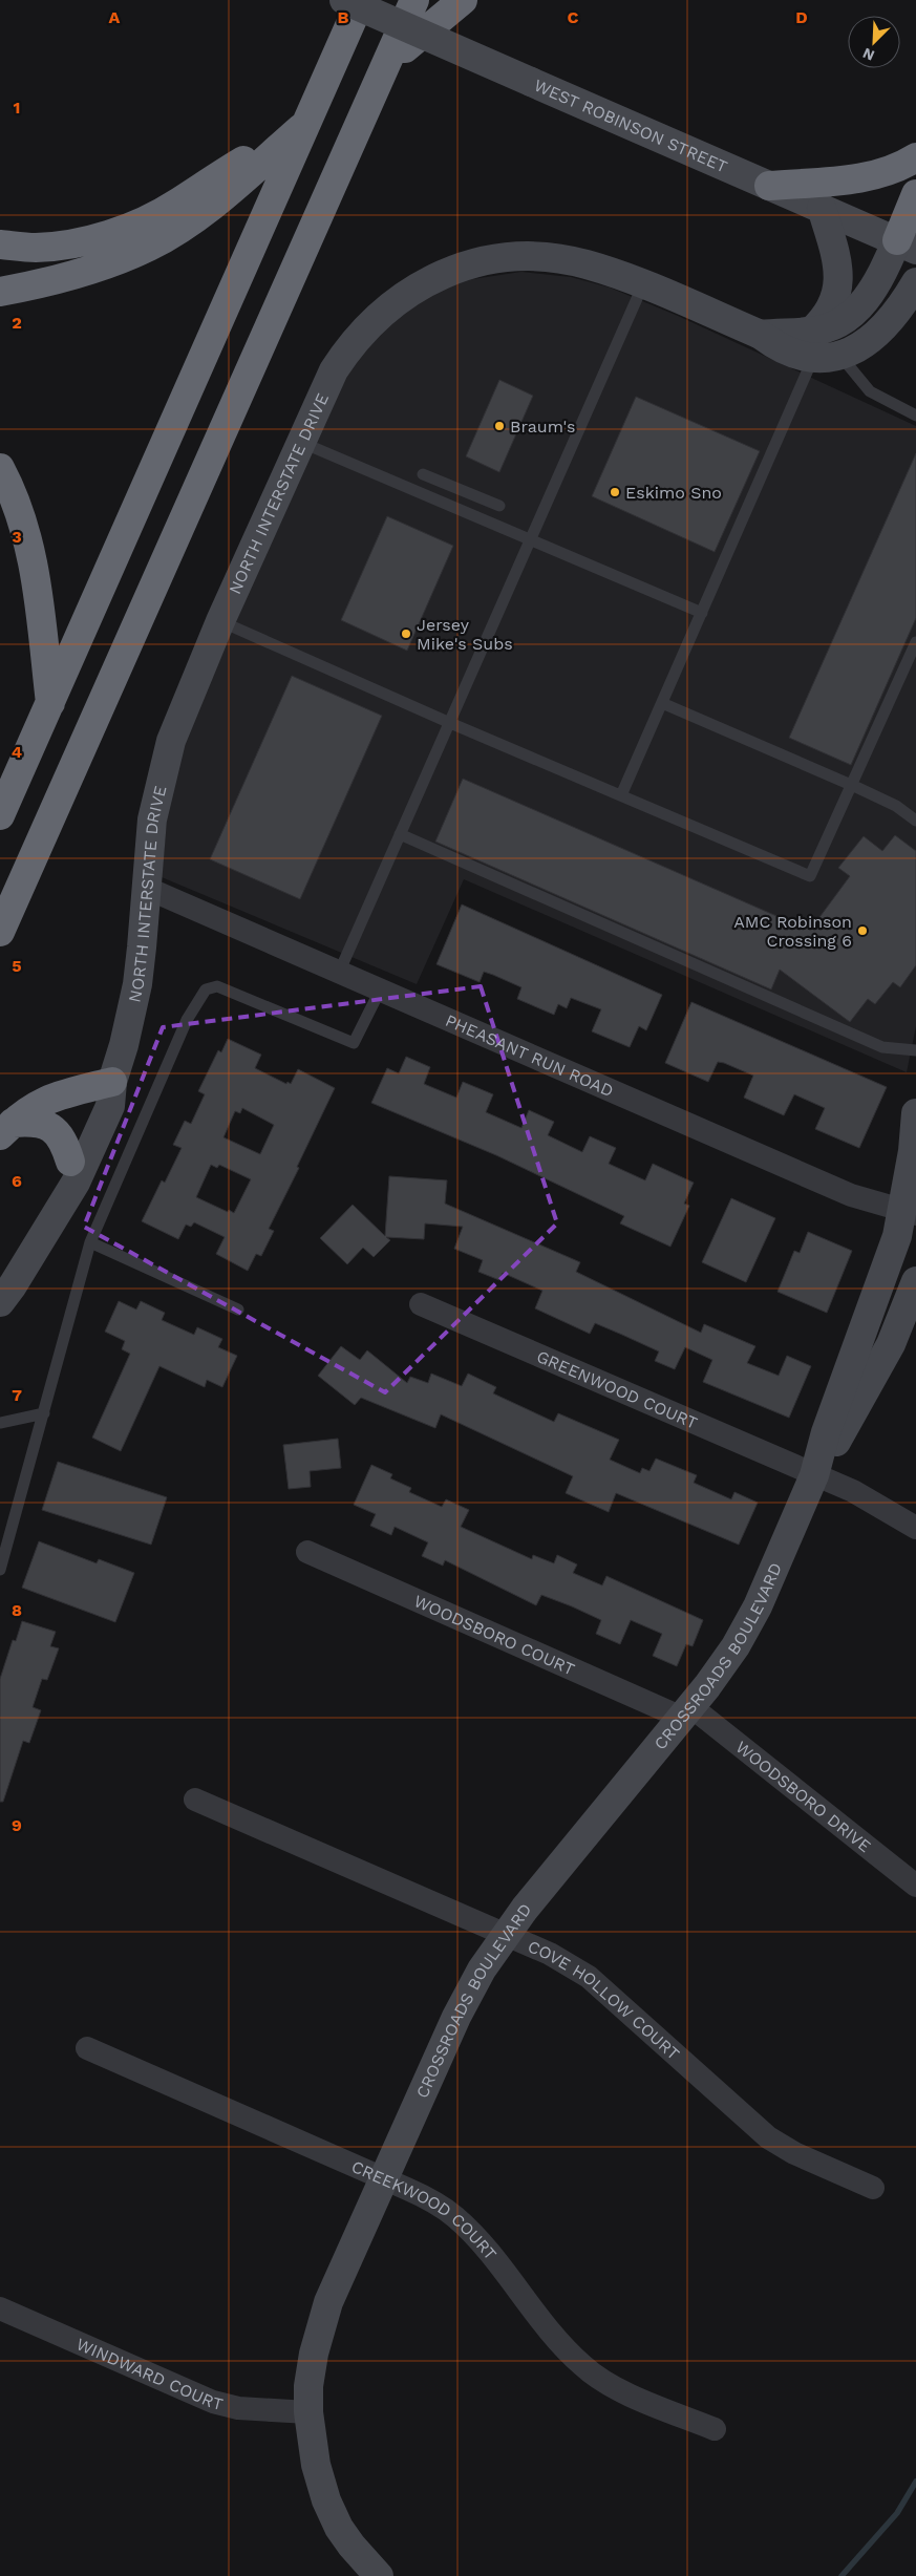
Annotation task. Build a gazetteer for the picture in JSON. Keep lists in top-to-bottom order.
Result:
{
  "streets": {
    "main road": ["WEST ROBINSON STREET", "NORTH INTERSTATE DRIVE", "CROSSROADS BOULEVARD"],
    "street": [
      "PHEASANT RUN ROAD",
      "GREENWOOD COURT",
      "WOODSBORO COURT",
      "WOODSBORO DRIVE",
      "COVE HOLLOW COURT",
      "CREEKWOOD COURT",
      "WINDWARD COURT"
    ]
  },
  "crossings": [
    ["NORTH INTERSTATE DRIVE", "PHEASANT RUN ROAD"],
    ["PHEASANT RUN ROAD", "CROSSROADS BOULEVARD"],
    ["GREENWOOD COURT", "CROSSROADS BOULEVARD"],
    ["WOODSBORO COURT", "CROSSROADS BOULEVARD"],
    ["WOODSBORO COURT", "WOODSBORO DRIVE"],
    ["CROSSROADS BOULEVARD", "WOODSBORO DRIVE"],
    ["CROSSROADS BOULEVARD", "COVE HOLLOW COURT"],
    ["CROSSROADS BOULEVARD", "CREEKWOOD COURT"],
    ["CROSSROADS BOULEVARD", "WINDWARD COURT"]
  ],
  "places": [
    "Braum's",
    "Eskimo Sno",
    "Jersey Mike's Subs",
    "AMC Robinson Crossing 6"
  ],
  "north": "bottom left",
  "grid": {
    "columns": [
      "A",
      "B",
      "C",
      "D"
    ],
    "rows": [
      "1",
      "2",
      "3",
      "4",
      "5",
      "6",
      "7",
      "8",
      "9"
    ]
  }
}
